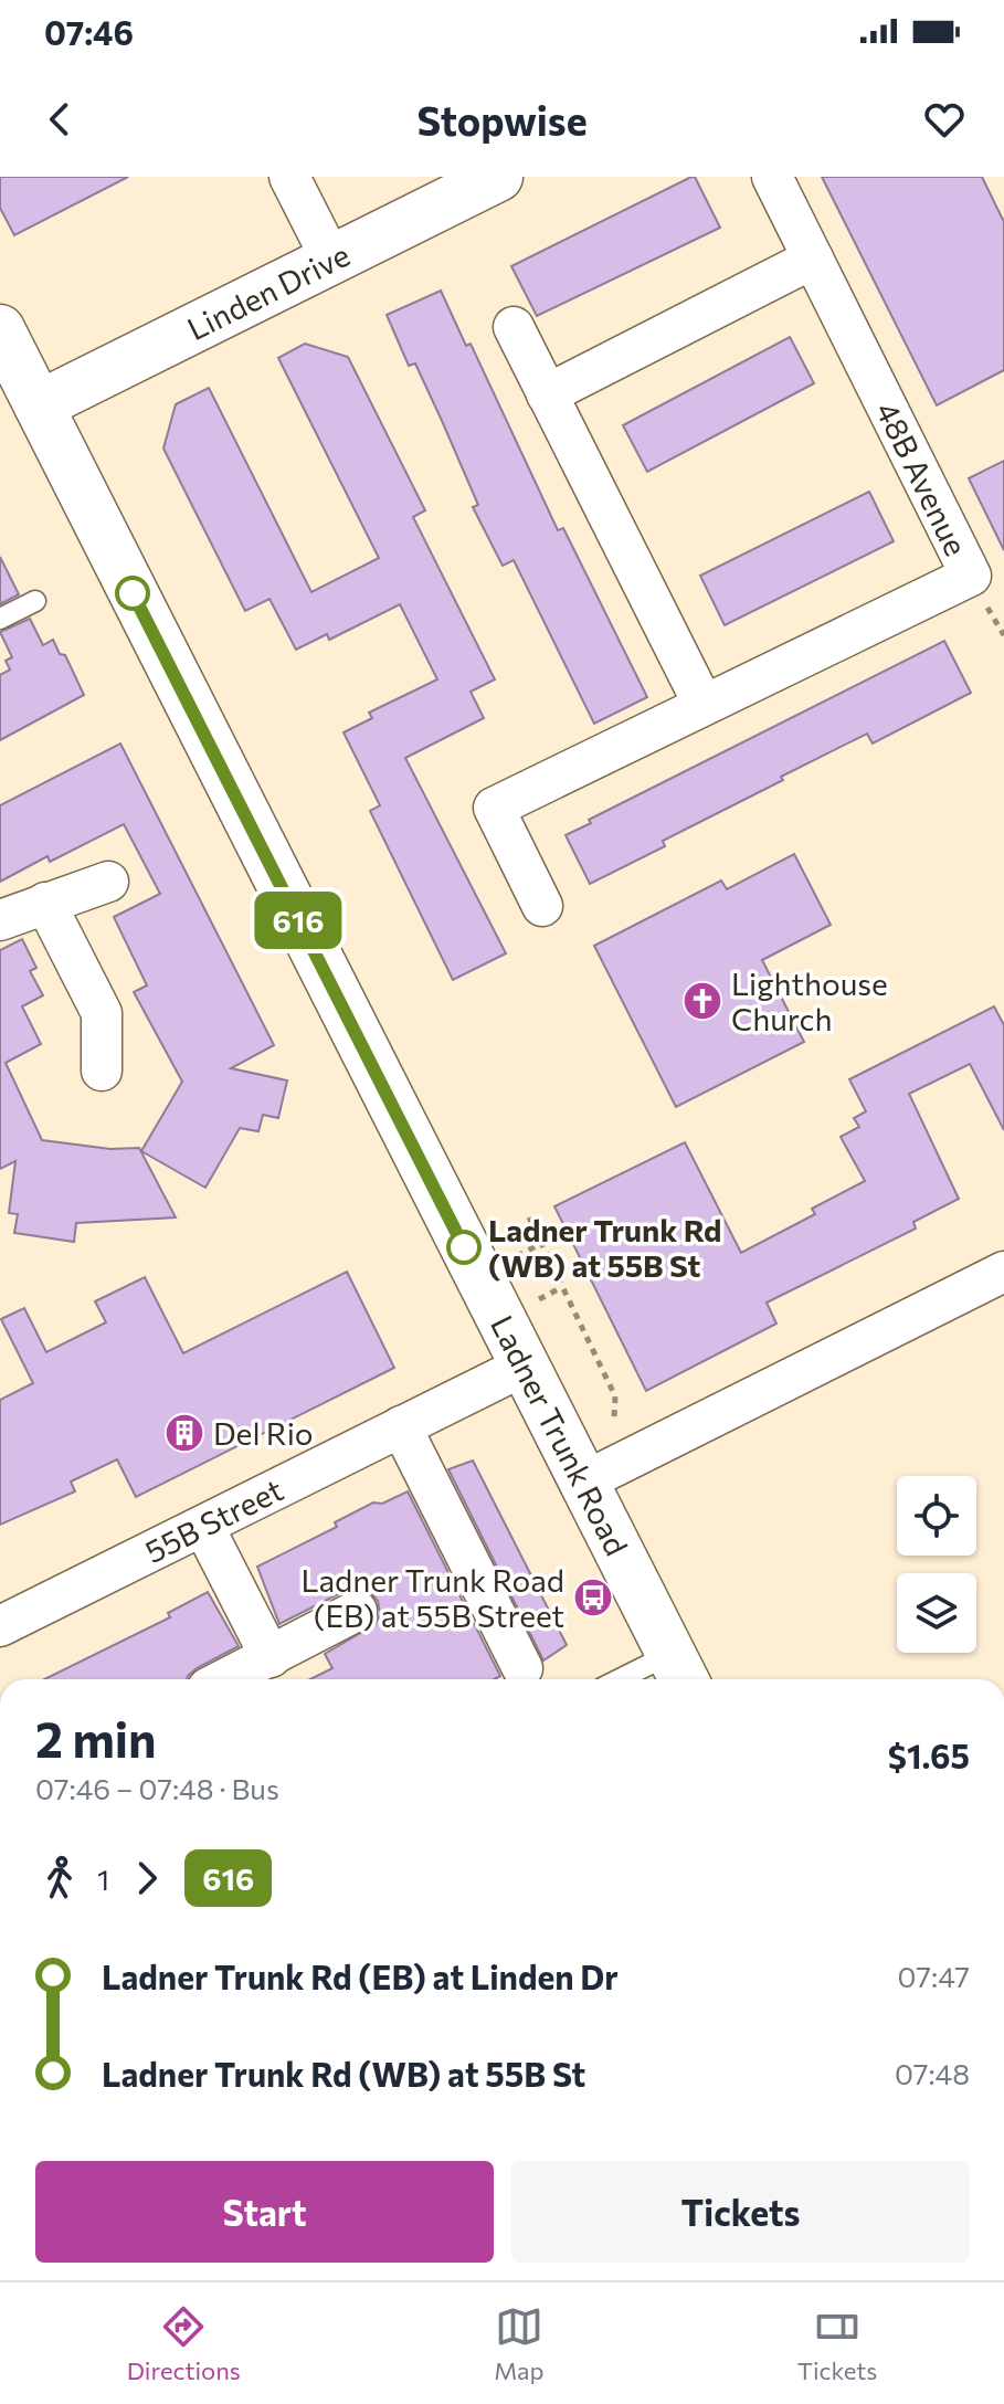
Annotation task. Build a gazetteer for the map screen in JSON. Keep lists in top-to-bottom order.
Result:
{
  "streets": {
    "main road": ["Linden Drive", "Ladner Trunk Road"],
    "street": ["48B Avenue", "55B Street"]
  },
  "crossings": [
    ["Linden Drive", "Ladner Trunk Road"],
    ["Ladner Trunk Road", "55B Street"]
  ],
  "places": {
    "church": ["Lighthouse Church"],
    "other": ["Ladner Trunk Rd (WB) at 55B St"],
    "building": ["Del Rio"],
    "bus stop": ["Ladner Trunk Road (EB) at 55B Street"]
  },
  "lines": ["bus line 616"],
  "page": {
    "status": "07:46",
    "header": "Stopwise",
    "on_map": "616",
    "heading": ["2 min", "07:46 – 07:48 · Bus", "$1.65"],
    "legs": ["1", "616"],
    "list": [
      {
        "name": "Ladner Trunk Rd (EB) at Linden Dr",
        "value": "07:47"
      },
      {
        "name": "Ladner Trunk Rd (WB) at 55B St",
        "value": "07:48"
      }
    ],
    "buttons": ["Start", "Tickets"],
    "tabs": ["Directions", "Map", "Tickets"]
  }
}
